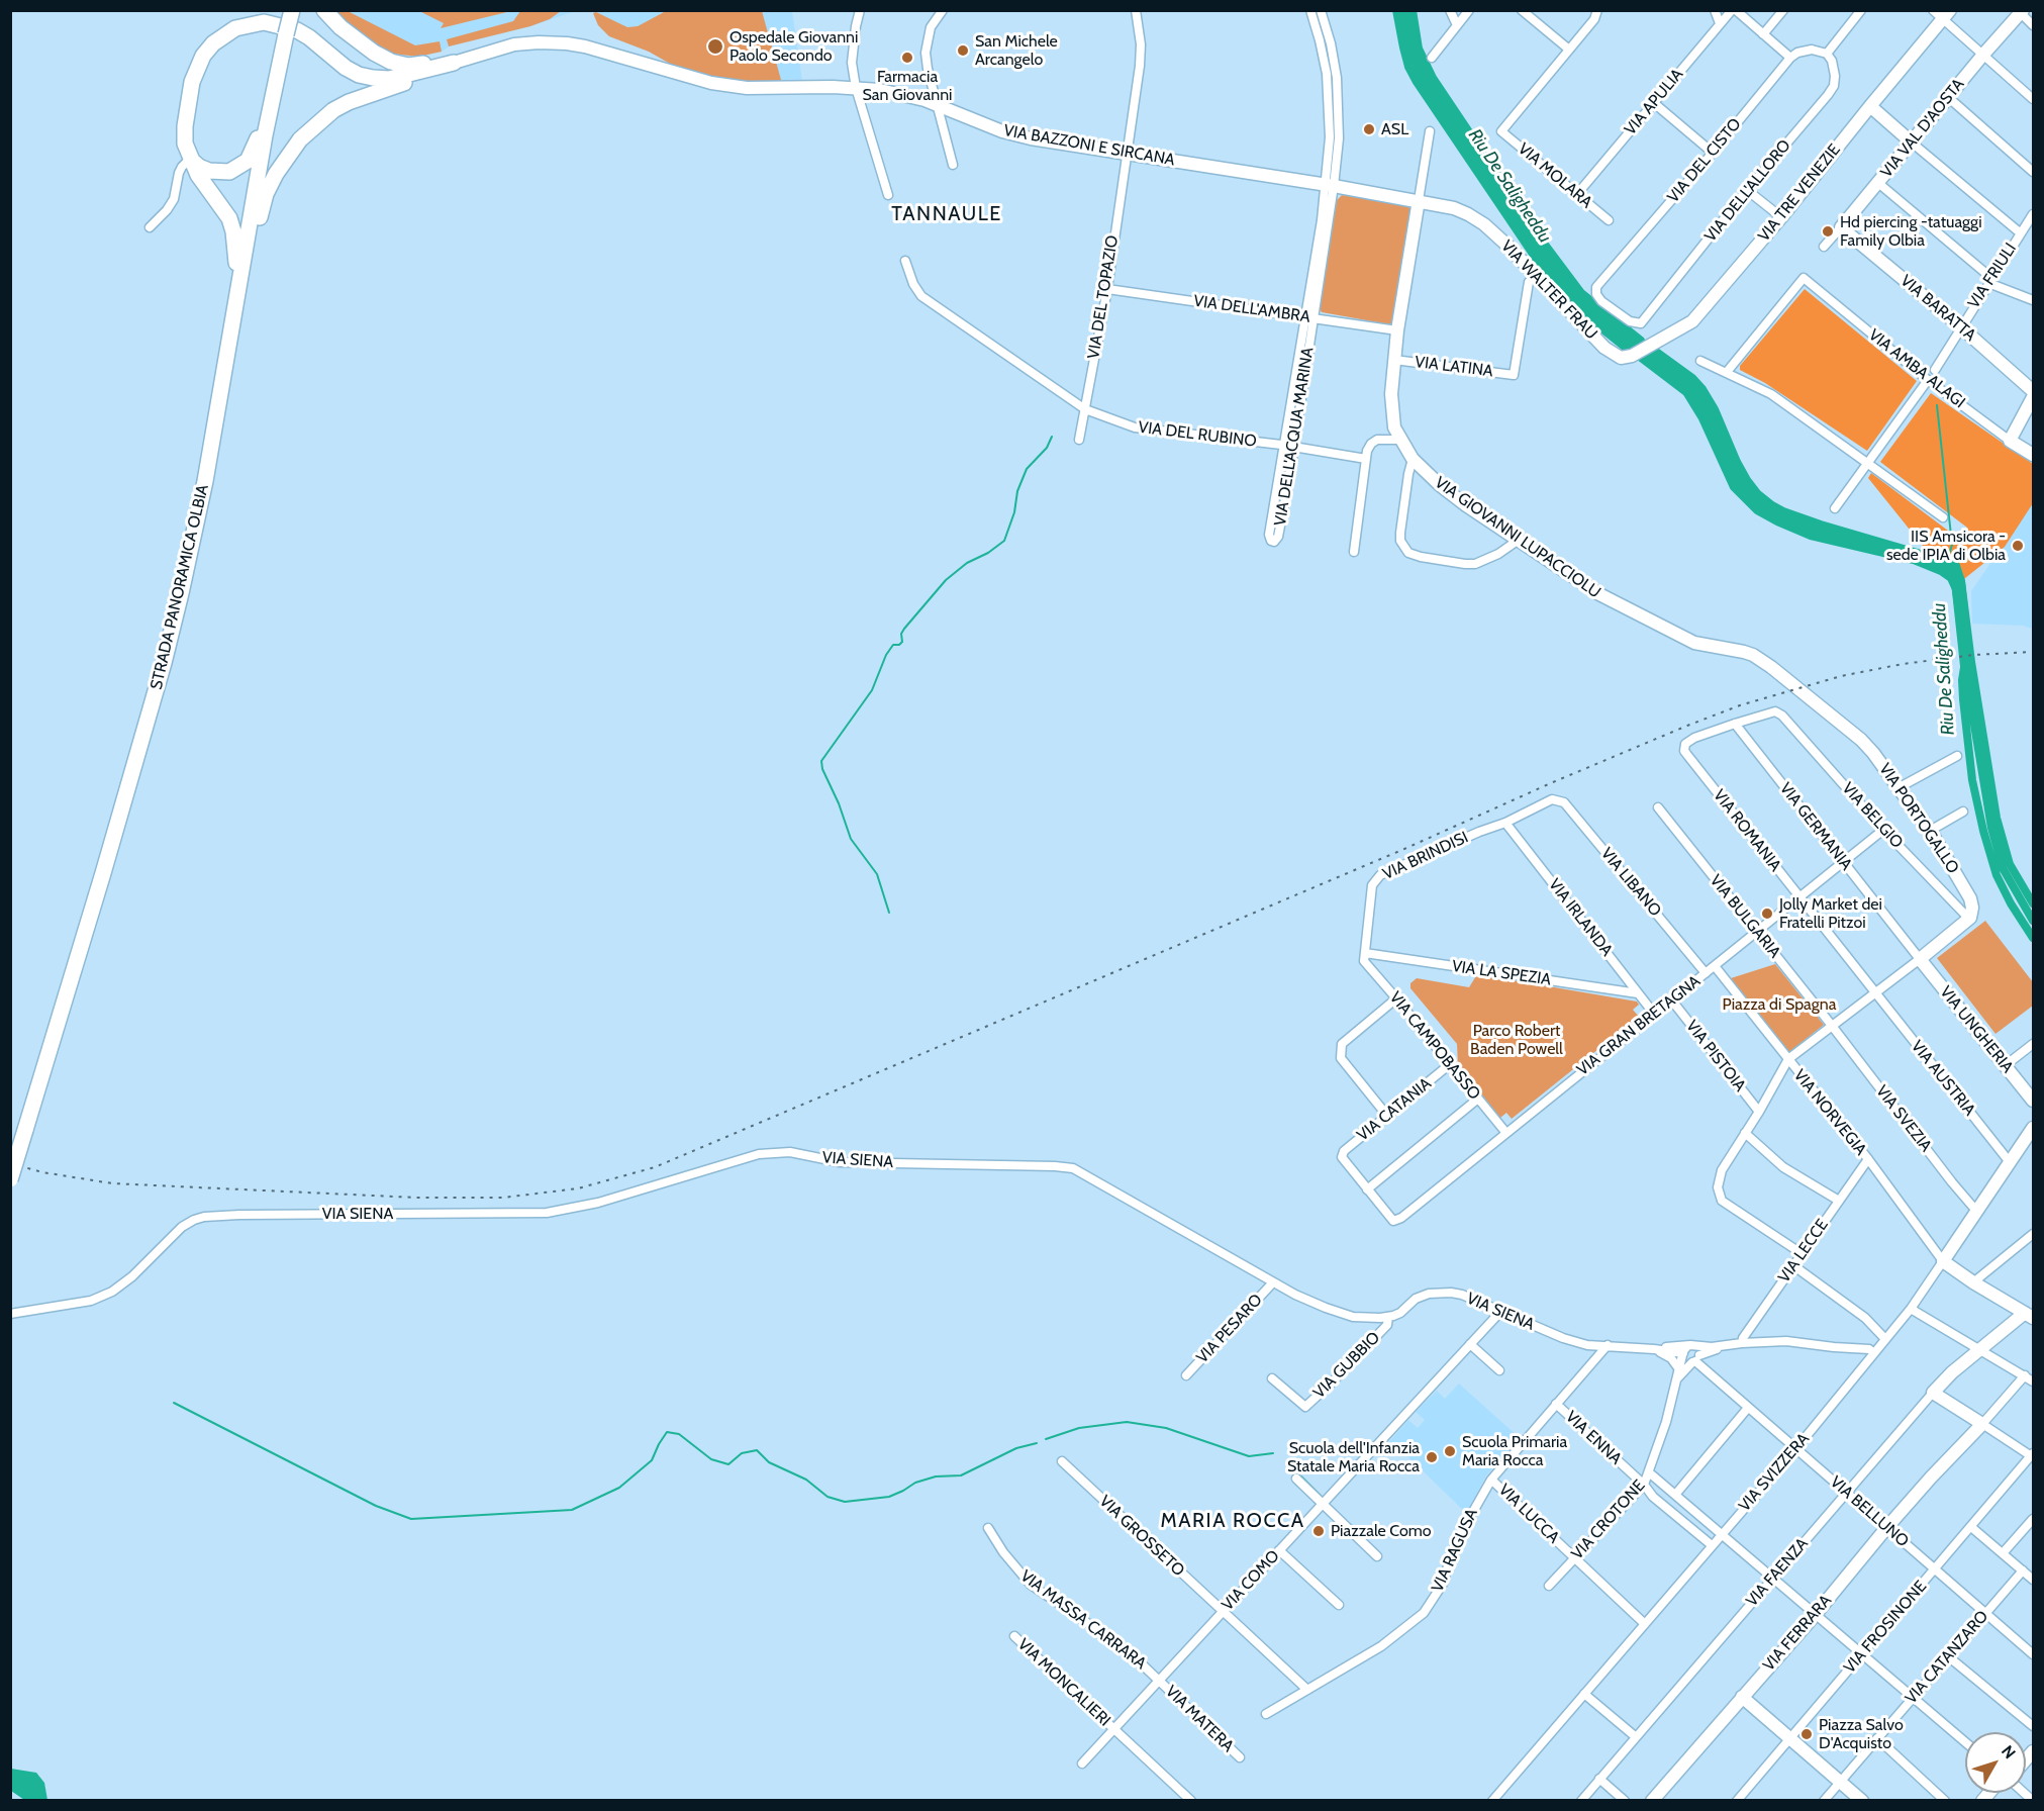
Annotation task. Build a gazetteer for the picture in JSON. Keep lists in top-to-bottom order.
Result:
{
  "streets": {
    "highway": ["STRADA PANORAMICA OLBIA"],
    "street": [
      "VIA APULIA",
      "VIA VAL D'AOSTA",
      "VIA BAZZONI E SIRCANA",
      "VIA DEL CISTO",
      "VIA MOLARA",
      "VIA DELL'ALLORO",
      "VIA TRE VENEZIE",
      "VIA FRIULI",
      "VIA WALTER FRAU",
      "VIA DEL TOPAZIO",
      "VIA BARATTA",
      "VIA DELL'AMBRA",
      "VIA LATINA",
      "VIA AMBA ALAGI",
      "VIA DEL RUBINO",
      "VIA DELL'ACQUA MARINA",
      "VIA GIOVANNI LUPACCIOLU",
      "VIA BELGIO",
      "VIA PORTOGALLO",
      "VIA GERMANIA",
      "VIA ROMANIA",
      "VIA BRINDISI",
      "VIA LIBANO",
      "VIA BULGARIA",
      "VIA IRLANDA",
      "VIA LA SPEZIA",
      "VIA GRAN BRETAGNA",
      "VIA UNGHERIA",
      "VIA CAMPOBASSO",
      "VIA PISTOIA",
      "VIA AUSTRIA",
      "VIA CATANIA",
      "VIA NORVEGIA",
      "VIA SVEZIA",
      "VIA SIENA",
      "VIA LECCE",
      "VIA PESARO",
      "VIA GUBBIO",
      "VIA ENNA",
      "VIA SVIZZERA",
      "VIA BELLUNO",
      "VIA LUCCA",
      "VIA CROTONE",
      "VIA GROSSETO",
      "VIA RAGUSA",
      "VIA FAENZA",
      "VIA COMO",
      "VIA MASSA CARRARA",
      "VIA FROSINONE",
      "VIA FERRARA",
      "VIA CATANZARO",
      "VIA MONCALIERI",
      "VIA MATERA"
    ]
  },
  "crossings": [
    ["VIA APULIA", "VIA MOLARA"],
    ["VIA VAL D'AOSTA", "VIA BARATTA"],
    ["VIA BAZZONI E SIRCANA", "VIA WALTER FRAU"],
    ["VIA BAZZONI E SIRCANA", "VIA DEL TOPAZIO"],
    ["VIA BAZZONI E SIRCANA", "VIA DELL'ACQUA MARINA"],
    ["VIA BAZZONI E SIRCANA", "VIA GIOVANNI LUPACCIOLU"],
    ["VIA DEL CISTO", "VIA DELL'ALLORO"],
    ["VIA TRE VENEZIE", "VIA WALTER FRAU"],
    ["VIA FRIULI", "VIA BARATTA"],
    ["VIA WALTER FRAU", "VIA LATINA"],
    ["VIA WALTER FRAU", "VIA GIOVANNI LUPACCIOLU"],
    ["VIA DEL TOPAZIO", "VIA DELL'AMBRA"],
    ["VIA DEL TOPAZIO", "VIA DEL RUBINO"],
    ["VIA DELL'AMBRA", "VIA DELL'ACQUA MARINA"],
    ["VIA DELL'AMBRA", "VIA GIOVANNI LUPACCIOLU"],
    ["VIA LATINA", "VIA GIOVANNI LUPACCIOLU"],
    ["VIA DEL RUBINO", "VIA DELL'ACQUA MARINA"],
    ["VIA GIOVANNI LUPACCIOLU", "VIA PORTOGALLO"],
    ["VIA BELGIO", "VIA PORTOGALLO"],
    ["VIA BELGIO", "VIA GERMANIA"],
    ["VIA BELGIO", "VIA ROMANIA"],
    ["VIA BELGIO", "VIA GRAN BRETAGNA"],
    ["VIA GERMANIA", "VIA ROMANIA"],
    ["VIA GERMANIA", "VIA GRAN BRETAGNA"],
    ["VIA GERMANIA", "VIA UNGHERIA"],
    ["VIA ROMANIA", "VIA GRAN BRETAGNA"],
    ["VIA ROMANIA", "VIA AUSTRIA"],
    ["VIA BRINDISI", "VIA LIBANO"],
    ["VIA BRINDISI", "VIA IRLANDA"],
    ["VIA BRINDISI", "VIA LA SPEZIA"],
    ["VIA BRINDISI", "VIA CAMPOBASSO"],
    ["VIA LIBANO", "VIA GRAN BRETAGNA"],
    ["VIA BULGARIA", "VIA GRAN BRETAGNA"],
    ["VIA BULGARIA", "VIA SVEZIA"],
    ["VIA IRLANDA", "VIA LA SPEZIA"],
    ["VIA IRLANDA", "VIA GRAN BRETAGNA"],
    ["VIA LA SPEZIA", "VIA CAMPOBASSO"],
    ["VIA GRAN BRETAGNA", "VIA CAMPOBASSO"],
    ["VIA GRAN BRETAGNA", "VIA PISTOIA"],
    ["VIA GRAN BRETAGNA", "VIA CATANIA"],
    ["VIA GRAN BRETAGNA", "VIA NORVEGIA"],
    ["VIA CAMPOBASSO", "VIA CATANIA"],
    ["VIA AUSTRIA", "VIA SVIZZERA"],
    ["VIA NORVEGIA", "VIA LECCE"],
    ["VIA NORVEGIA", "VIA SVIZZERA"],
    ["VIA SVEZIA", "VIA SVIZZERA"],
    ["VIA SIENA", "VIA LECCE"],
    ["VIA SIENA", "VIA PESARO"],
    ["VIA SIENA", "VIA GUBBIO"],
    ["VIA SIENA", "VIA SVIZZERA"],
    ["VIA SIENA", "VIA BELLUNO"],
    ["VIA SIENA", "VIA CROTONE"],
    ["VIA SIENA", "VIA RAGUSA"],
    ["VIA SIENA", "VIA COMO"],
    ["VIA ENNA", "VIA SVIZZERA"],
    ["VIA ENNA", "VIA CROTONE"],
    ["VIA ENNA", "VIA RAGUSA"],
    ["VIA SVIZZERA", "VIA BELLUNO"],
    ["VIA SVIZZERA", "VIA LUCCA"],
    ["VIA BELLUNO", "VIA CROTONE"],
    ["VIA BELLUNO", "VIA FAENZA"],
    ["VIA BELLUNO", "VIA FROSINONE"],
    ["VIA BELLUNO", "VIA FERRARA"],
    ["VIA BELLUNO", "VIA CATANZARO"],
    ["VIA LUCCA", "VIA CROTONE"],
    ["VIA LUCCA", "VIA RAGUSA"],
    ["VIA GROSSETO", "VIA RAGUSA"],
    ["VIA GROSSETO", "VIA COMO"],
    ["VIA COMO", "VIA MASSA CARRARA"],
    ["VIA COMO", "VIA MONCALIERI"],
    ["VIA COMO", "VIA MATERA"],
    ["VIA MASSA CARRARA", "VIA MATERA"]
  ],
  "districts": ["TANNAULE", "MARIA ROCCA"],
  "water": ["Riu De Saligheddu"],
  "parks": ["Piazza di Spagna", "Parco Robert Baden Powell"],
  "places": [
    "Ospedale Giovanni Paolo Secondo",
    "San Michele Arcangelo",
    "Farmacia San Giovanni",
    "ASL",
    "Hd piercing -tatuaggi Family Olbia",
    "IIS Amsicora - sede IPIA di Olbia",
    "Jolly Market dei Fratelli Pitzoi",
    "Scuola Primaria Maria Rocca",
    "Scuola dell'Infanzia Statale Maria Rocca",
    "Piazzale Como",
    "Piazza Salvo D'Acquisto"
  ],
  "north": "top right"
}
